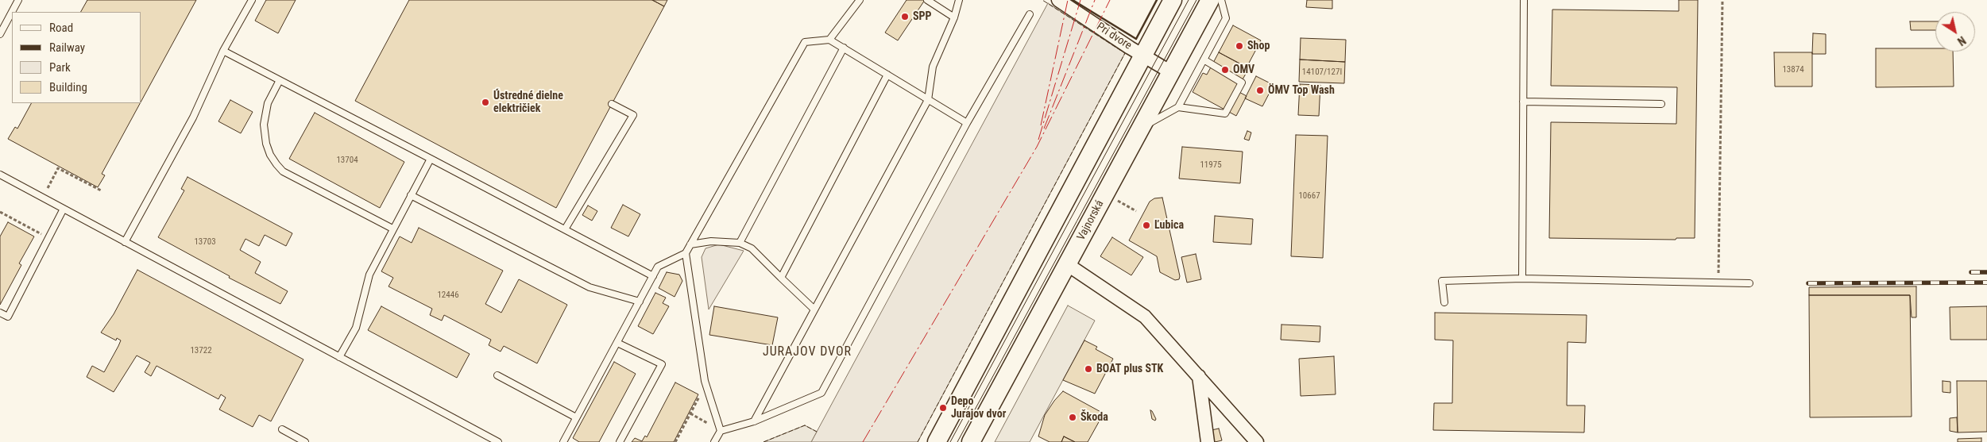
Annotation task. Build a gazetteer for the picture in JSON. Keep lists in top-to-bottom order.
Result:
{
  "streets": {
    "main road": ["Vajnorská"],
    "street": ["Pri dvore"]
  },
  "crossings": [
    ["Pri dvore", "Vajnorská"]
  ],
  "districts": ["JURAJOV DVOR"],
  "places": [
    "SPP",
    "Shop",
    "OMV",
    "ÖMV Top Wash",
    "Ústredné dielne električiek",
    "Ľubica",
    "BOAT plus STK",
    "Depo Jurajov dvor",
    "Škoda"
  ],
  "house_numbers": [
    "13874",
    "14107/127I",
    "13704",
    "11975",
    "10667",
    "13703",
    "12446",
    "13722"
  ],
  "legend": [
    "Road",
    "Railway",
    "Park",
    "Building"
  ],
  "north": "bottom right"
}
